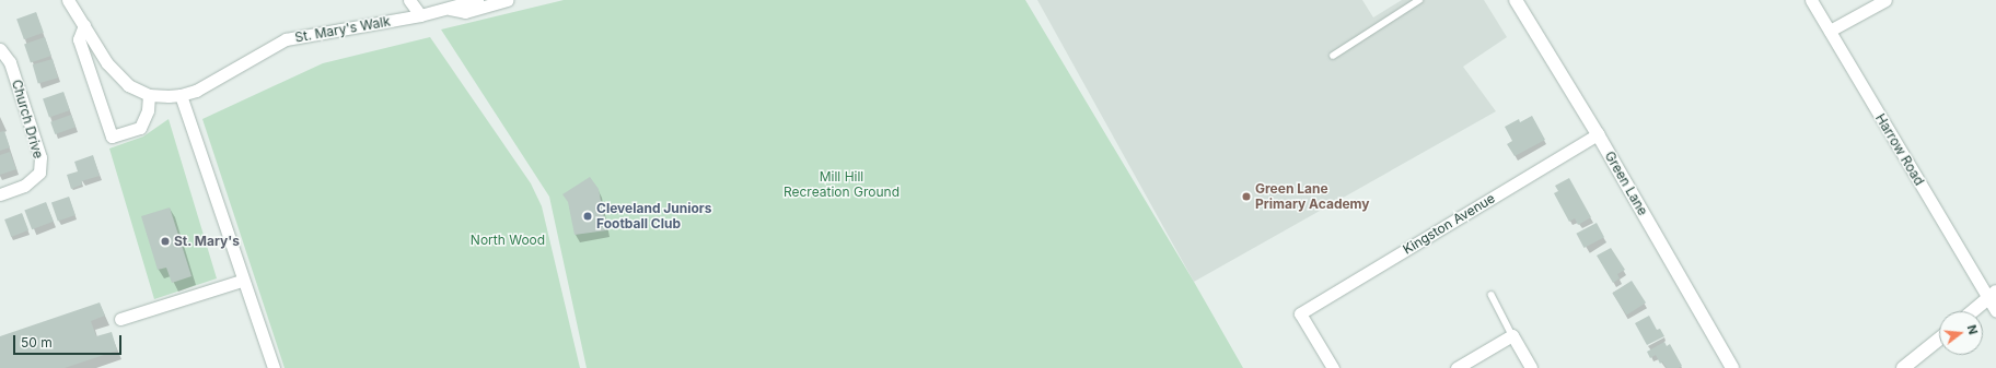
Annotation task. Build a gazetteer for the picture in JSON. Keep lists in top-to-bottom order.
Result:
{
  "streets": {
    "street": [
      "St. Mary's Walk",
      "Church Drive",
      "Harrow Road",
      "Green Lane",
      "Kingston Avenue"
    ]
  },
  "crossings": [
    ["Green Lane", "Kingston Avenue"]
  ],
  "parks": ["Mill Hill Recreation Ground", "North Wood"],
  "places": ["Green Lane Primary Academy", "Cleveland Juniors Football Club", "St. Mary's"],
  "scale_bar": "50 m",
  "north": "right"
}
